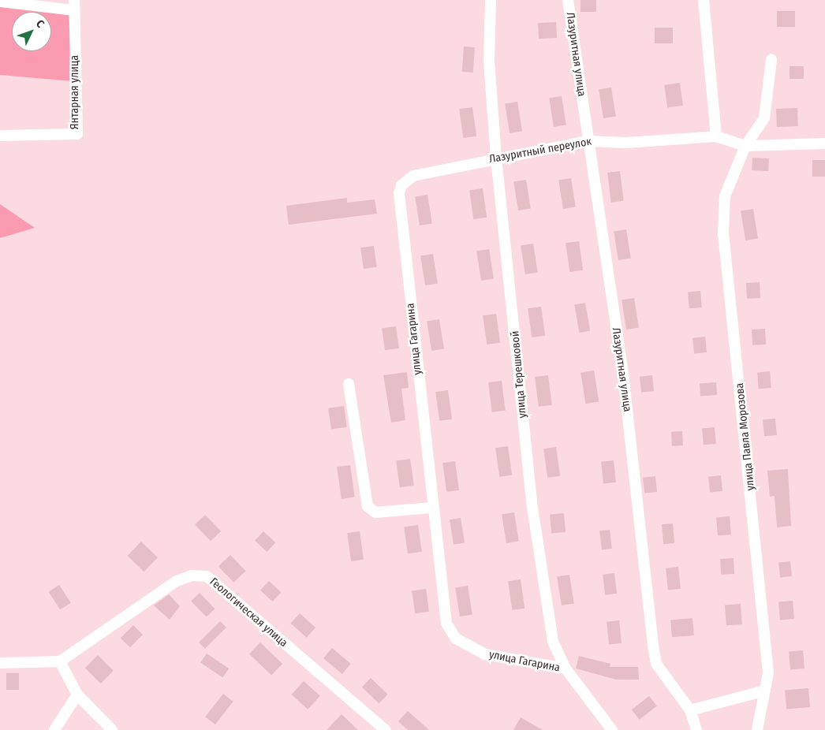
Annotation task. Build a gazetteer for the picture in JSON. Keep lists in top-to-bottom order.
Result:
{
  "streets": {
    "street": [
      "Лазуритная улица",
      "Янтарная улица",
      "Лазуритный переулок",
      "улица Гагарина",
      "улица Терешковой",
      "улица Павла Морозова",
      "Геологическая улица"
    ]
  },
  "crossings": [
    ["Лазуритная улица", "Лазуритный переулок"],
    ["Лазуритный переулок", "улица Гагарина"],
    ["Лазуритный переулок", "улица Терешковой"],
    ["Лазуритный переулок", "улица Павла Морозова"],
    ["улица Гагарина", "улица Терешковой"]
  ],
  "north": "top right"
}
